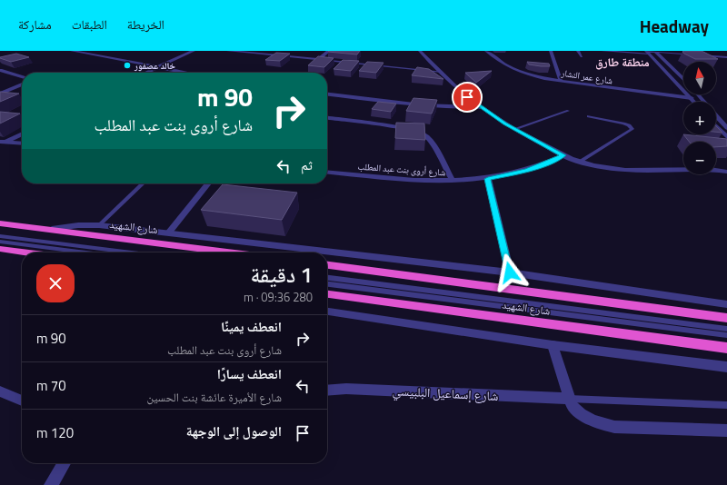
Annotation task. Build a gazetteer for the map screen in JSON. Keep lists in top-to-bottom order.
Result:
{
  "streets": {
    "highway": ["شارع الشهيد"],
    "street": ["شارع عمر النشار", "شارع أروى بنت عبد المطلب", "شارع إسماعيل البلبيسي"]
  },
  "districts": ["منطقة طارق"],
  "places": ["خالد عصفور"],
  "north": "top",
  "page": {
    "header": "Headway",
    "nav": ["الخريطة", "الطبقات", "مشاركة"],
    "map_buttons": ["+", "−"],
    "turn": ["90 m", "شارع أروى بنت عبد المطلب"],
    "then": "ثم",
    "heading": ["1 دقيقة", "280 m · 09:36"],
    "list": [
      {
        "name": "انعطف يمينًا",
        "note": "شارع أروى بنت عبد المطلب",
        "value": "90 m"
      },
      {
        "name": "انعطف يسارًا",
        "note": "شارع الأميرة عائشة بنت الحسين",
        "value": "70 m"
      },
      {
        "name": "الوصول إلى الوجهة",
        "value": "120 m"
      }
    ]
  }
}
